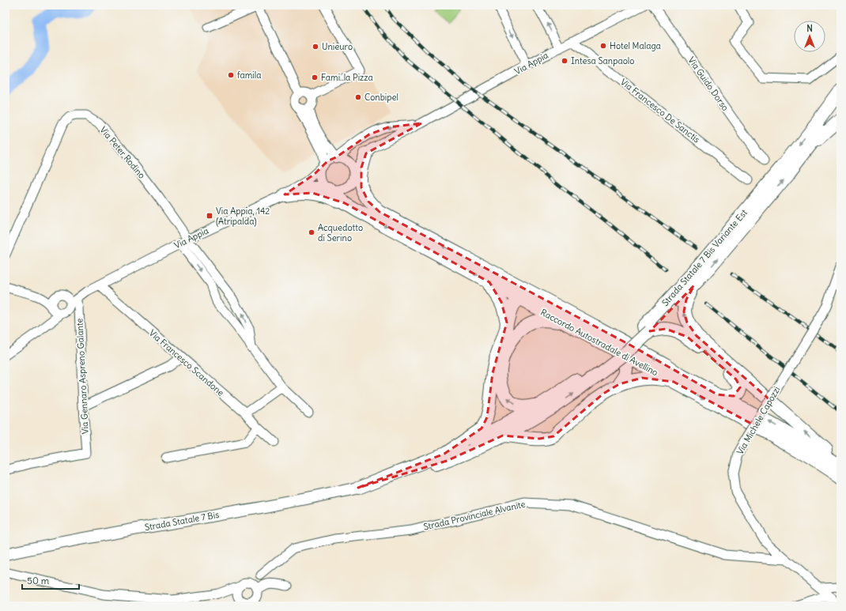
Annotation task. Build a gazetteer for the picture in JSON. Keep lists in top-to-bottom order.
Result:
{
  "streets": {
    "highway": ["Strada Statale 7 Bis Variante Est", "Raccordo Autostradale di Avellino"],
    "main road": ["Strada Statale 7 Bis"],
    "street": [
      "Via Appia",
      "Via Guido Dorso",
      "Via Francesco De Sanctis",
      "Via Peter Rodino",
      "Via Francesco Scandone",
      "Via Gennaro Aspreno Galante",
      "Via Michele Capozzi",
      "Strada Provinciale Alvanite"
    ]
  },
  "crossings": [
    ["Via Appia", "Via Francesco De Sanctis"],
    ["Via Appia", "Via Peter Rodino"],
    ["Via Appia", "Via Francesco Scandone"],
    ["Via Appia", "Via Gennaro Aspreno Galante"],
    ["Via Michele Capozzi", "Strada Provinciale Alvanite"]
  ],
  "places": {
    "other": [
      "Hotel Malaga",
      "Unieuro",
      "Intesa Sanpaolo",
      "famila",
      "Fami..la Pizza",
      "Conbipel",
      "Acquedotto di Serino"
    ],
    "transit": ["Via Appia, 142 (Atripalda)"]
  },
  "scale_bar": "50 m",
  "north": "top"
}
